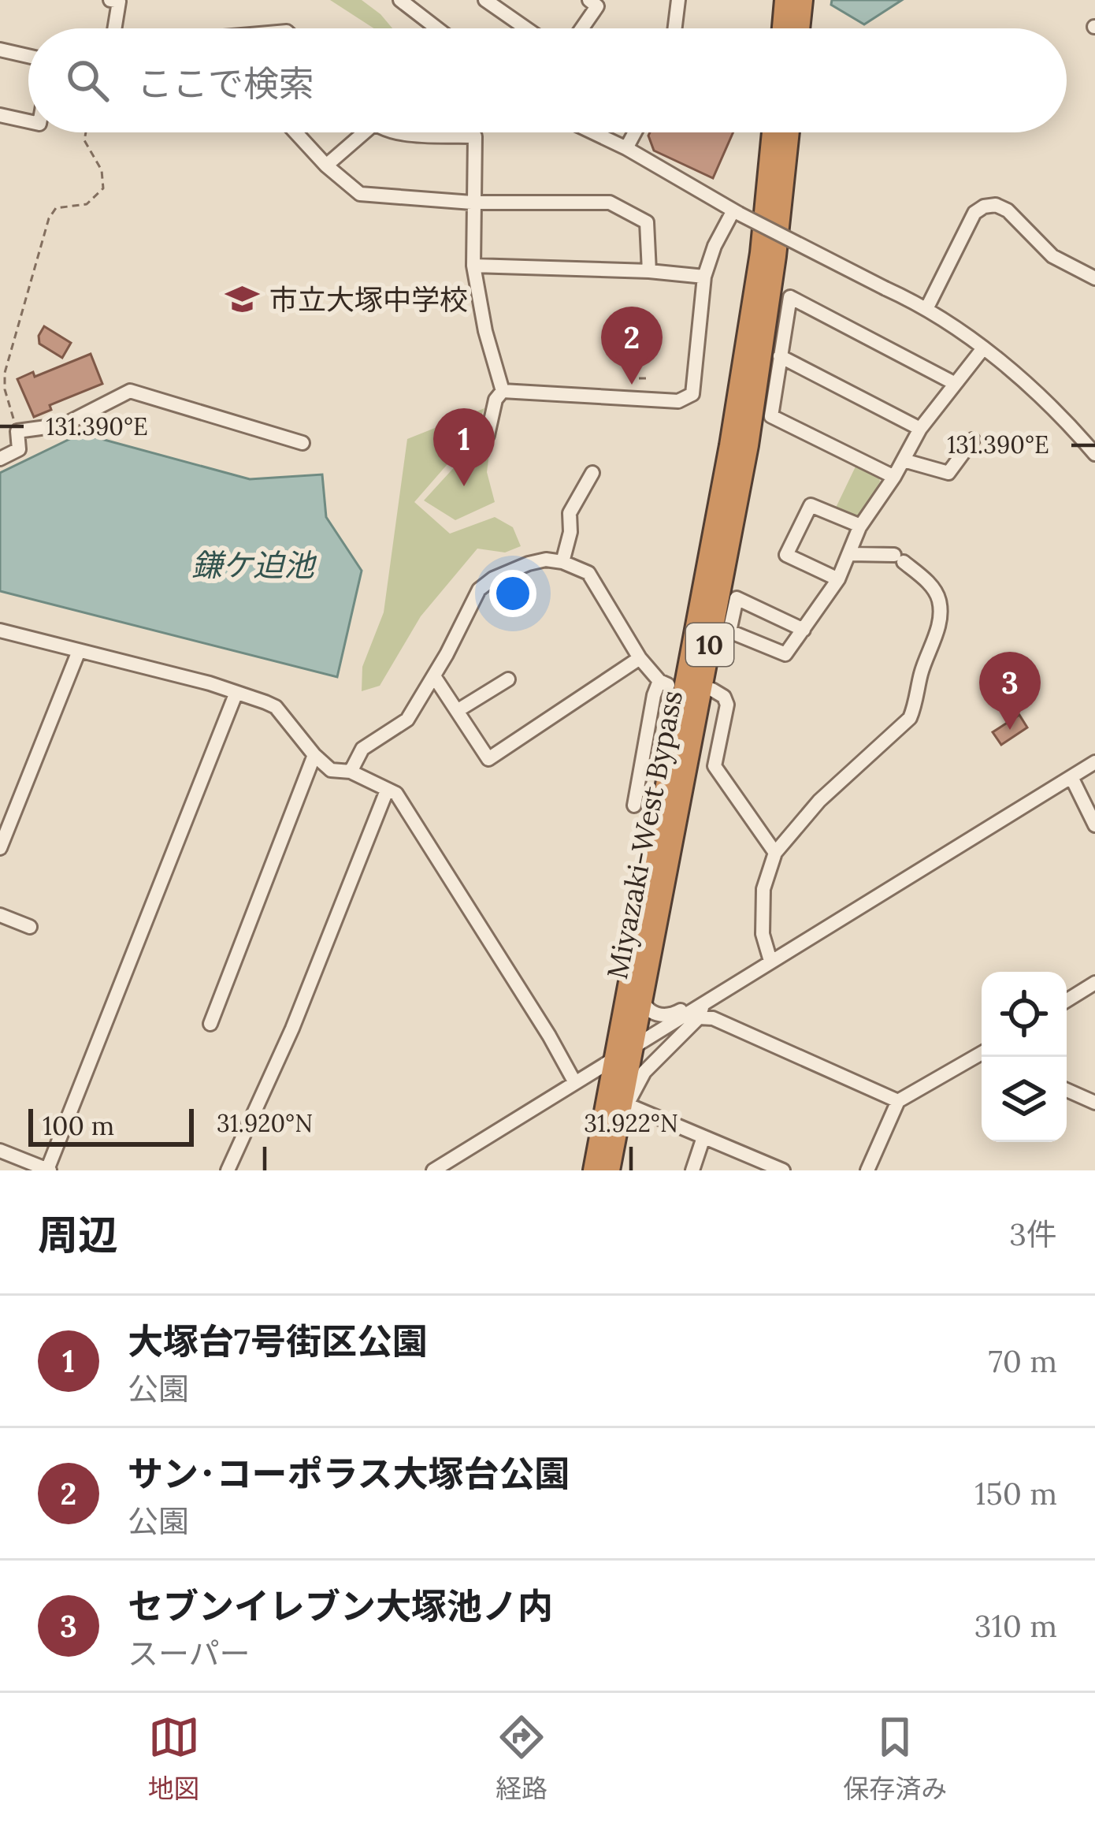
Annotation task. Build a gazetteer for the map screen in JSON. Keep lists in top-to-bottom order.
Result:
{
  "streets": {
    "highway": ["10", "Miyazaki-West Bypass"]
  },
  "water": ["鎌ケ迫池"],
  "places": {
    "school or university": ["市立大塚中学校"]
  },
  "scale_bar": "100 m",
  "page": {
    "search": "ここで検索",
    "pins": ["2", "1", "3"],
    "scale": "100 m",
    "heading": ["周辺", "3件"],
    "list": [
      {
        "mark": "1",
        "name": "大塚台7号街区公園",
        "note": "公園",
        "value": "70 m"
      },
      {
        "mark": "2",
        "name": "サン･コーポラス大塚台公園",
        "note": "公園",
        "value": "150 m"
      },
      {
        "mark": "3",
        "name": "セブンイレブン大塚池ノ内",
        "note": "スーパー",
        "value": "310 m"
      }
    ],
    "nav": ["地図", "経路", "保存済み"]
  },
  "coordinates": ["131.390°E", "31.920°N", "31.922°N"]
}
